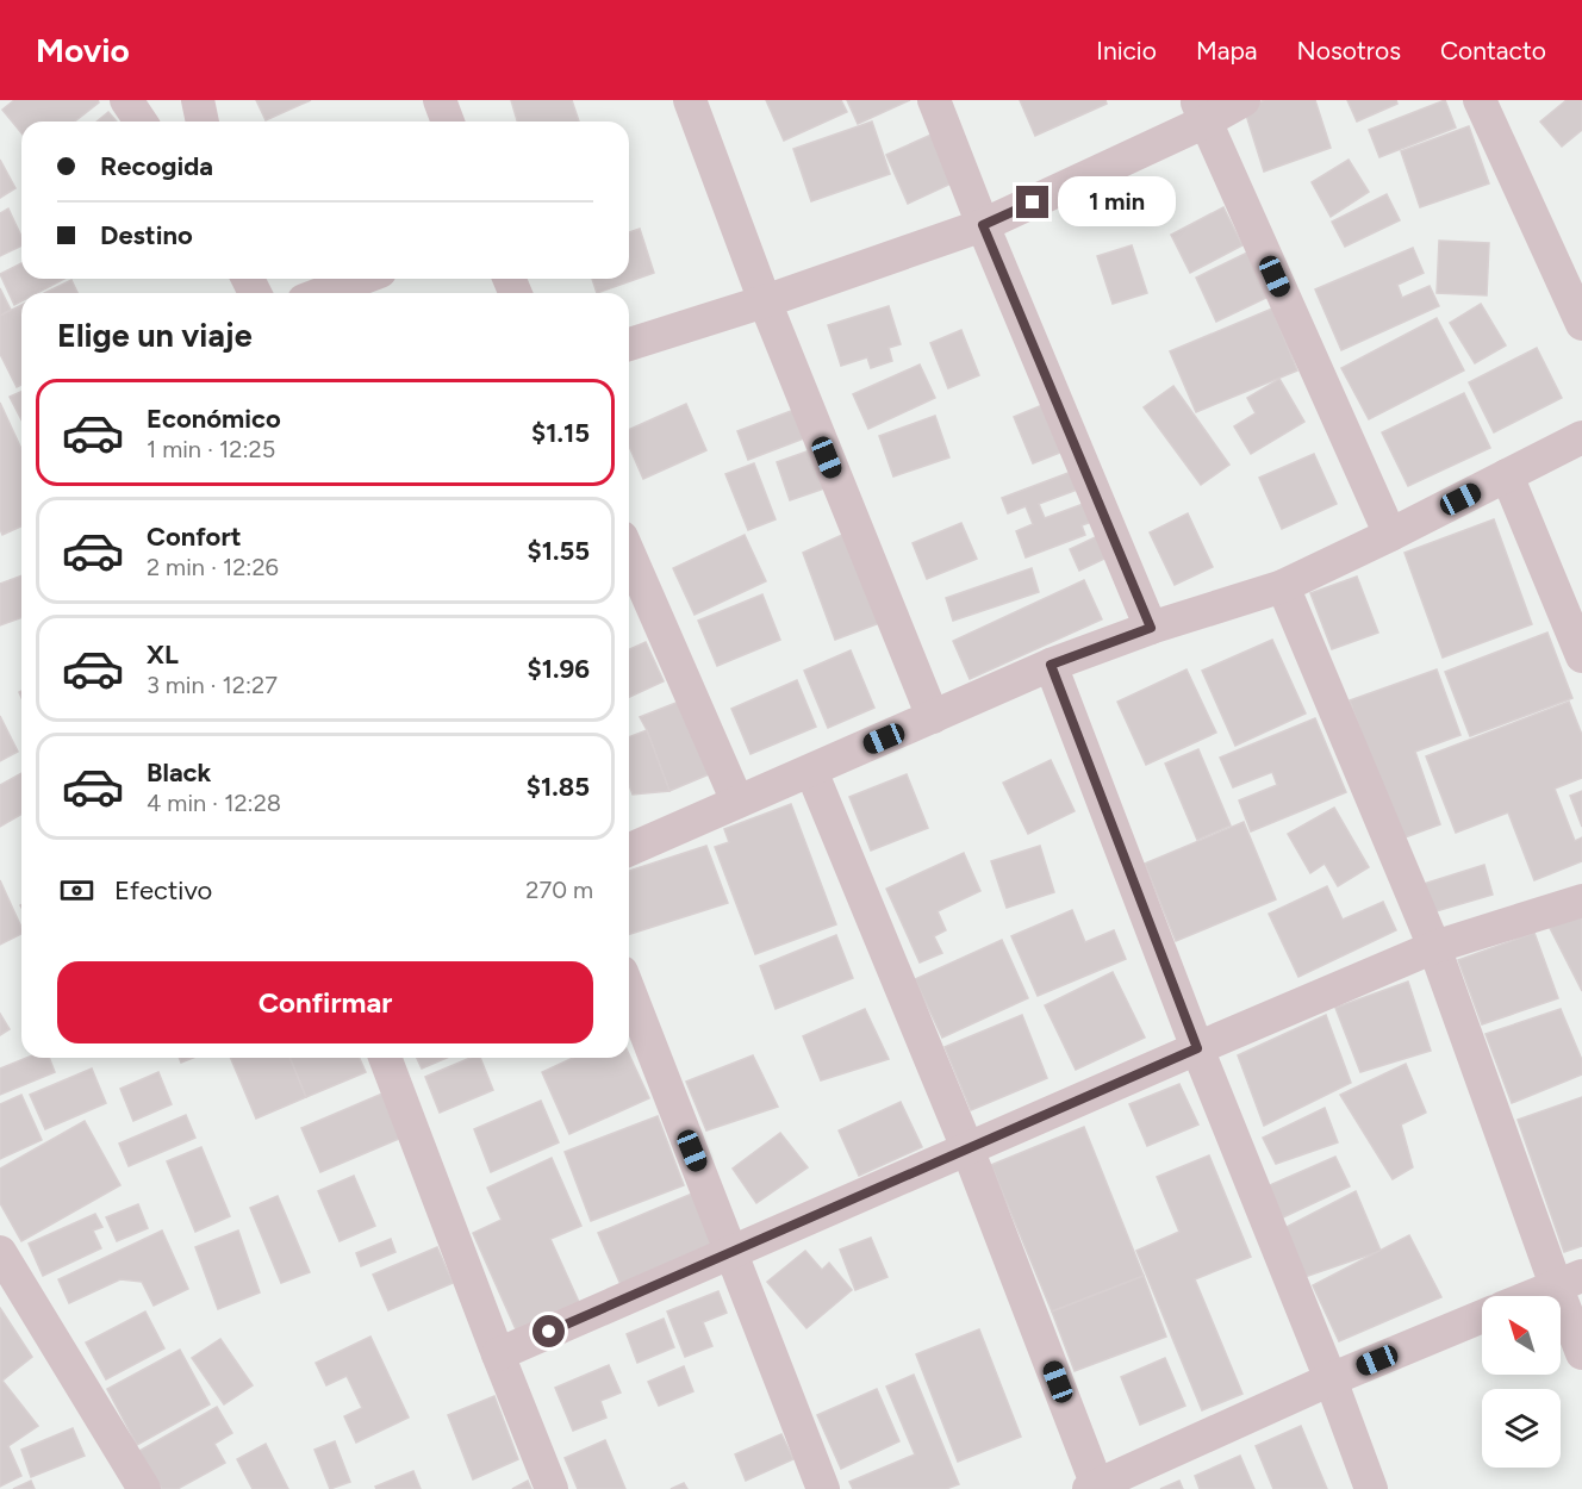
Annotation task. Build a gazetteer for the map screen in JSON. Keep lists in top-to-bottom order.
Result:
{
  "north": "top left",
  "page": {
    "header": "Movio",
    "nav": [
      "Inicio",
      "Mapa",
      "Nosotros",
      "Contacto"
    ],
    "banner": ["Recogida", "Destino"],
    "bubble": "1 min",
    "heading": "Elige un viaje",
    "list": [
      {
        "name": "Económico",
        "note": "1 min · 12:25",
        "value": "$1.15"
      },
      {
        "name": "Confort",
        "note": "2 min · 12:26",
        "value": "$1.55"
      },
      {
        "name": "XL",
        "note": "3 min · 12:27",
        "value": "$1.96"
      },
      {
        "name": "Black",
        "note": "4 min · 12:28",
        "value": "$1.85"
      }
    ],
    "pay": ["Efectivo", "270 m"],
    "buttons": "Confirmar"
  }
}
